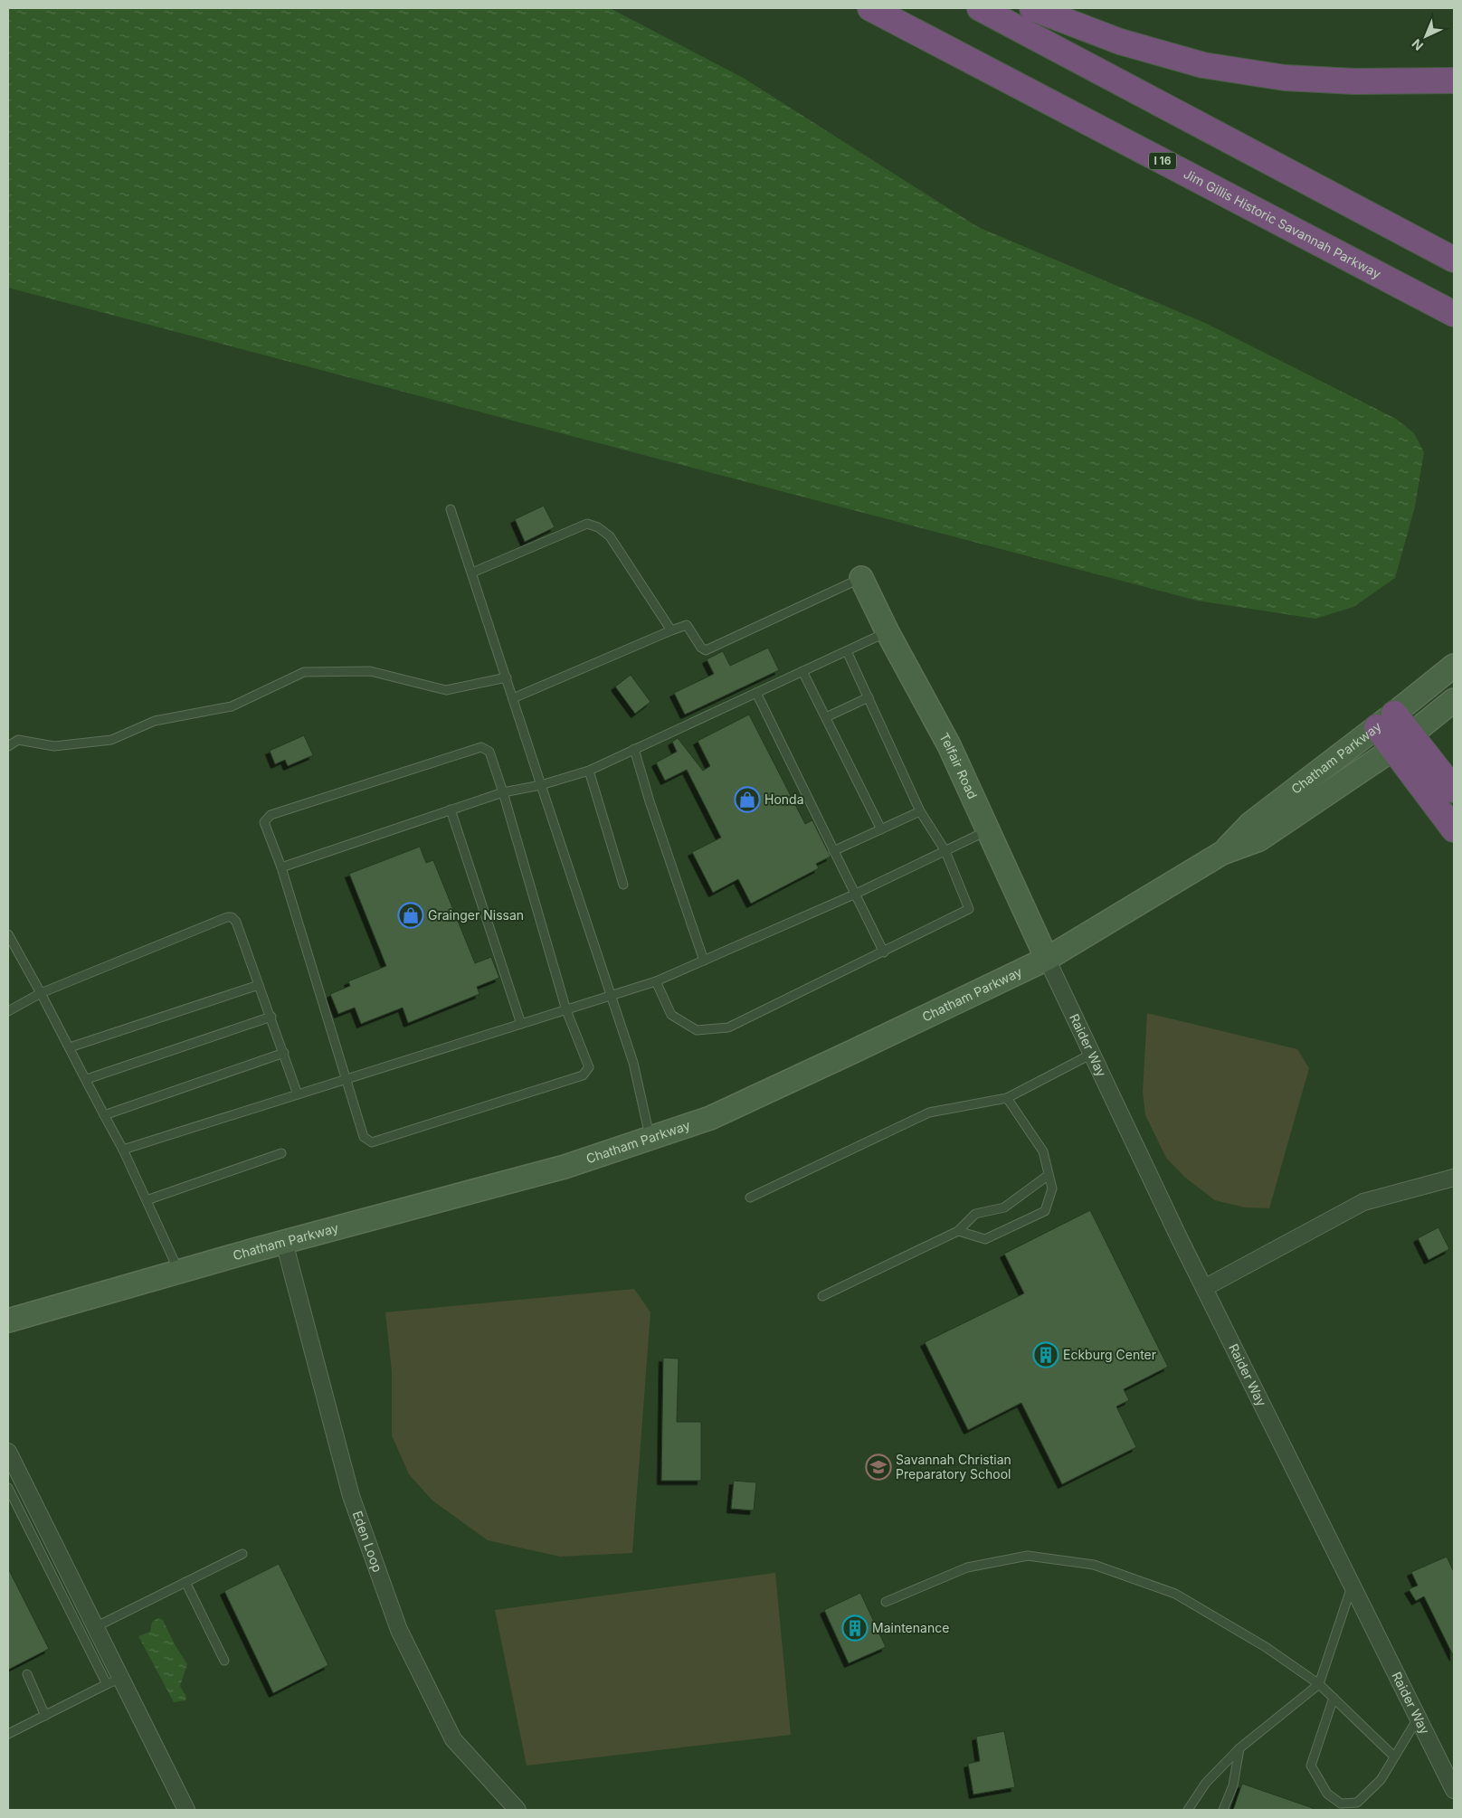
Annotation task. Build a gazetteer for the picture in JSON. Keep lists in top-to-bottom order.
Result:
{
  "streets": {
    "highway": ["I 16", "Jim Gillis Historic Savannah Parkway"],
    "main road": ["Chatham Parkway", "Telfair Road"],
    "street": ["Raider Way", "Eden Loop"]
  },
  "crossings": [
    ["Chatham Parkway", "Telfair Road"],
    ["Chatham Parkway", "Raider Way"],
    ["Chatham Parkway", "Eden Loop"],
    ["Telfair Road", "Raider Way"]
  ],
  "places": {
    "shop": ["Honda", "Grainger Nissan"],
    "building": ["Eckburg Center", "Maintenance"],
    "school or university": ["Savannah Christian Preparatory School"]
  },
  "north": "bottom left"
}
